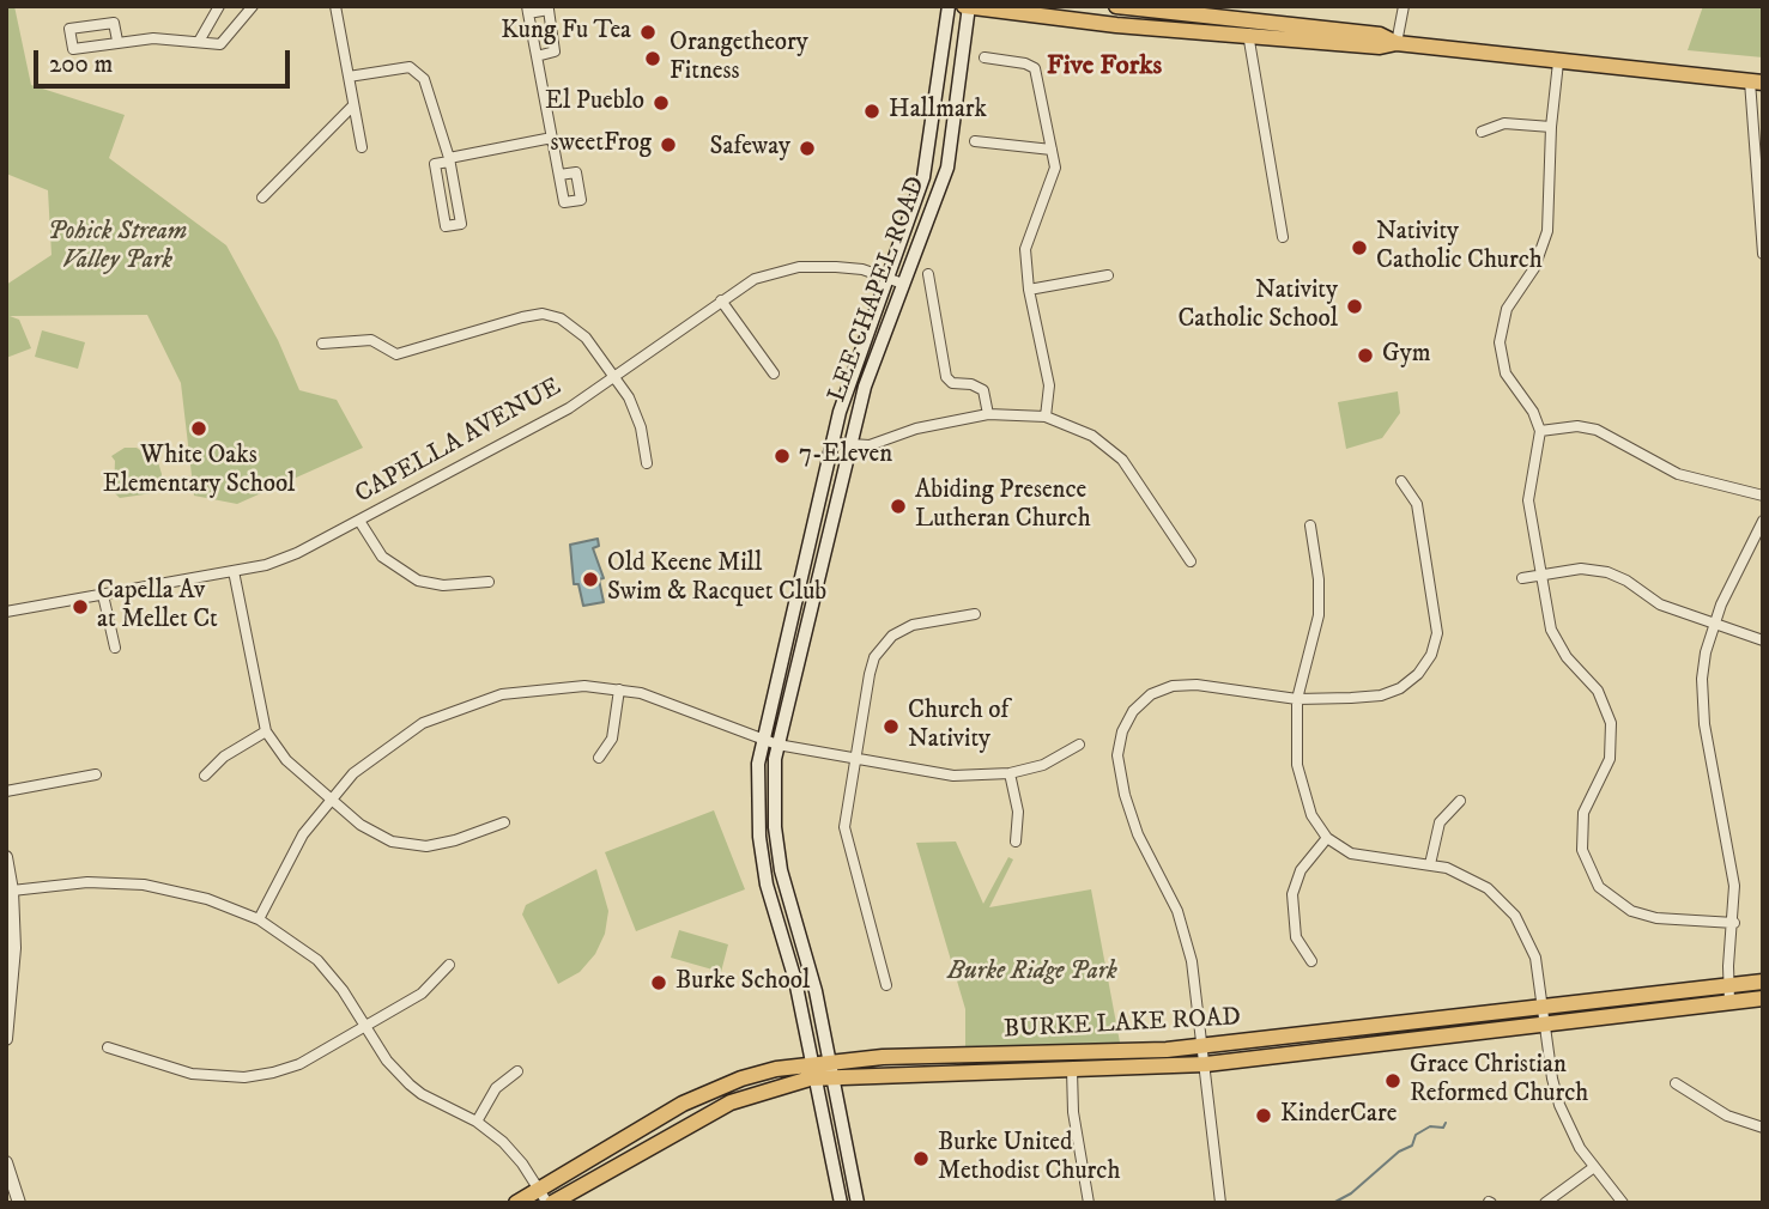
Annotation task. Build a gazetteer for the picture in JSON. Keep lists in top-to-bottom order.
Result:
{
  "streets": {
    "main road": ["LEE CHAPEL ROAD", "BURKE LAKE ROAD"],
    "street": ["CAPELLA AVENUE"]
  },
  "crossings": [
    ["LEE CHAPEL ROAD", "CAPELLA AVENUE"],
    ["LEE CHAPEL ROAD", "BURKE LAKE ROAD"]
  ],
  "districts": ["Five Forks"],
  "parks": ["Pohick Stream Valley Park", "Burke Ridge Park"],
  "places": [
    "Kung Fu Tea",
    "Orangetheory Fitness",
    "El Pueblo",
    "Hallmark",
    "sweetFrog",
    "Safeway",
    "Nativity Catholic Church",
    "Nativity Catholic School",
    "Gym",
    "White Oaks Elementary School",
    "7-Eleven",
    "Abiding Presence Lutheran Church",
    "Old Keene Mill Swim & Racquet Club",
    "Capella Av at Mellet Ct",
    "Church of Nativity",
    "Burke School",
    "Grace Christian Reformed Church",
    "KinderCare",
    "Burke United Methodist Church"
  ],
  "scale_bar": "200 m"
}
